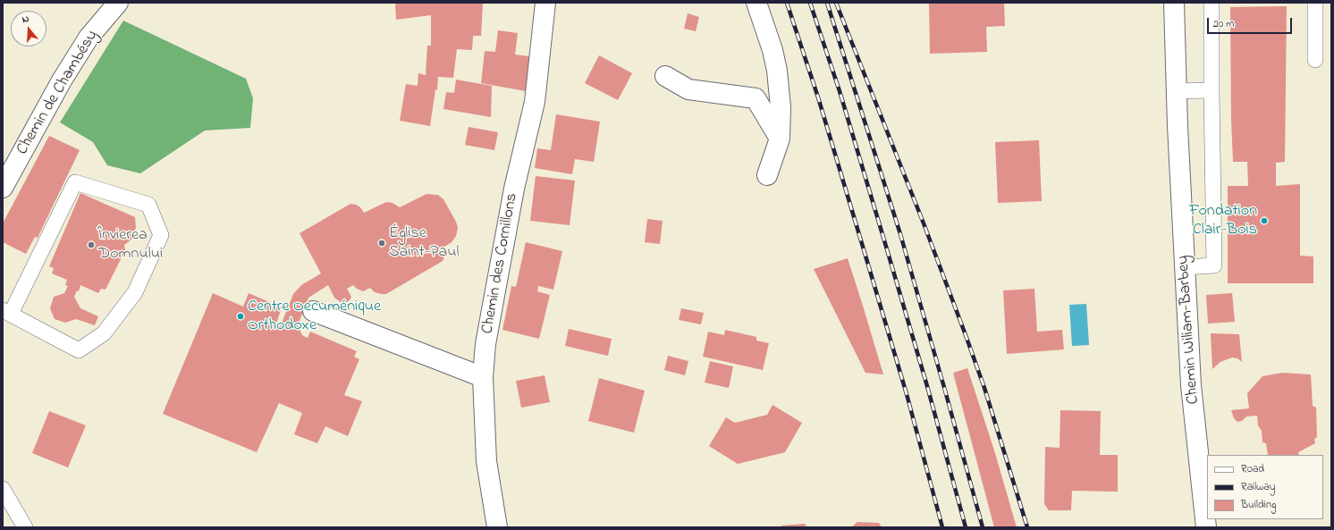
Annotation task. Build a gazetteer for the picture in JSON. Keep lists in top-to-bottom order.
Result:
{
  "streets": {
    "street": ["Chemin de Chambésy", "Chemin des Cornillons", "Chemin Wiliam-Barbey"]
  },
  "places": [
    "Fondation Clair-Bois",
    "Église Saint-Paul",
    "Învierea Domnului",
    "Centre Oecuménique Orthodoxe"
  ],
  "legend": ["Road", "Railway", "Building"],
  "scale_bar": "20 m",
  "north": "top"
}
